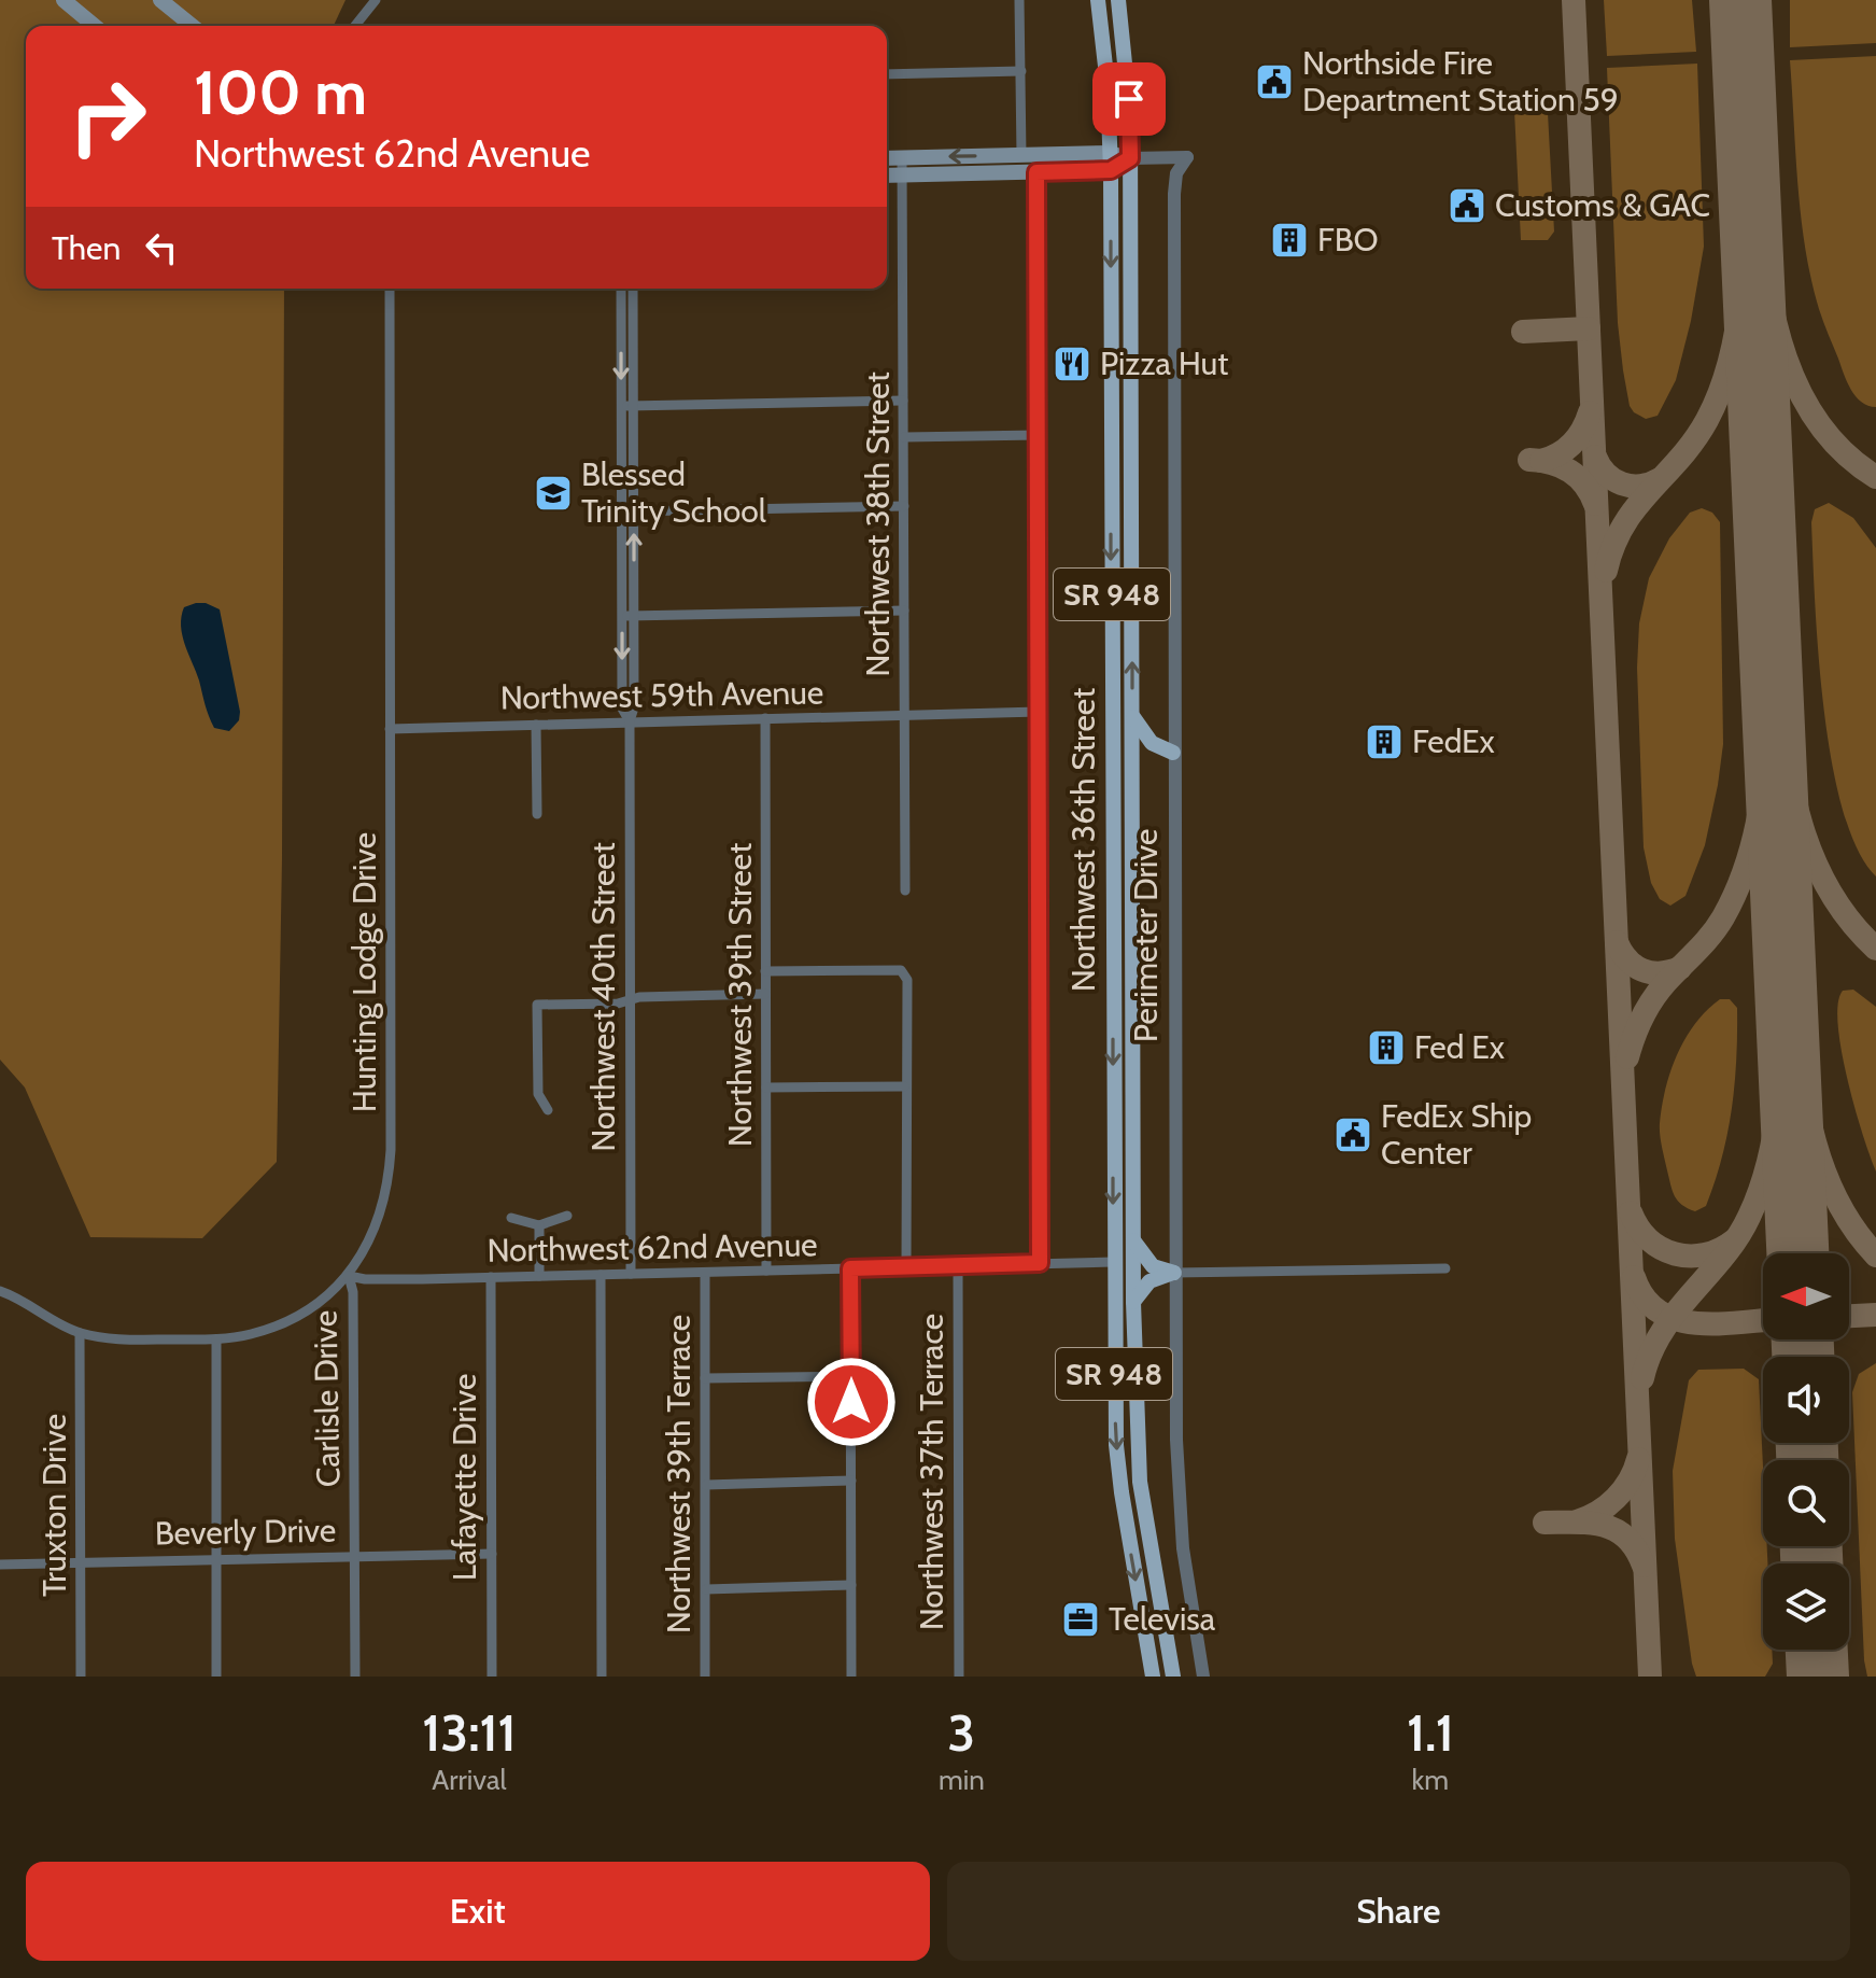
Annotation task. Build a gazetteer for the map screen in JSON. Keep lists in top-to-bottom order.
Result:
{
  "streets": {
    "main road": ["SR 948", "Northwest 36th Street"],
    "street": [
      "Northwest 38th Street",
      "Northwest 59th Avenue",
      "Perimeter Drive",
      "Hunting Lodge Drive",
      "Northwest 39th Street",
      "Northwest 40th Street",
      "Northwest 62nd Avenue",
      "Carlisle Drive",
      "Northwest 37th Terrace",
      "Northwest 39th Terrace",
      "Lafayette Drive",
      "Truxton Drive",
      "Beverly Drive"
    ]
  },
  "crossings": [
    ["Northwest 38th Street", "Northwest 59th Avenue"],
    ["Northwest 59th Avenue", "Hunting Lodge Drive"],
    ["Northwest 59th Avenue", "Northwest 39th Street"],
    ["Northwest 59th Avenue", "Northwest 40th Street"],
    ["Northwest 36th Street", "Northwest 62nd Avenue"],
    ["Hunting Lodge Drive", "Northwest 62nd Avenue"],
    ["Hunting Lodge Drive", "Carlisle Drive"],
    ["Hunting Lodge Drive", "Truxton Drive"],
    ["Northwest 39th Street", "Northwest 62nd Avenue"],
    ["Northwest 40th Street", "Northwest 62nd Avenue"],
    ["Northwest 62nd Avenue", "Carlisle Drive"],
    ["Northwest 62nd Avenue", "Northwest 37th Terrace"],
    ["Northwest 62nd Avenue", "Northwest 39th Terrace"],
    ["Northwest 62nd Avenue", "Lafayette Drive"],
    ["Carlisle Drive", "Beverly Drive"],
    ["Lafayette Drive", "Beverly Drive"],
    ["Truxton Drive", "Beverly Drive"]
  ],
  "places": {
    "public building": ["Northside Fire Department Station 59", "Customs & GAC", "FedEx Ship Center"],
    "building": ["FBO", "FedEx", "Fed Ex"],
    "restaurant": ["Pizza Hut"],
    "school or university": ["Blessed Trinity School"],
    "office": ["Televisa"]
  },
  "north": "left",
  "page": {
    "turn": ["100 m", "Northwest 62nd Avenue"],
    "then": "Then",
    "eta": [
      "13:11",
      "Arrival",
      "3",
      "min",
      "1.1",
      "km"
    ],
    "buttons": ["Exit", "Share"]
  }
}
